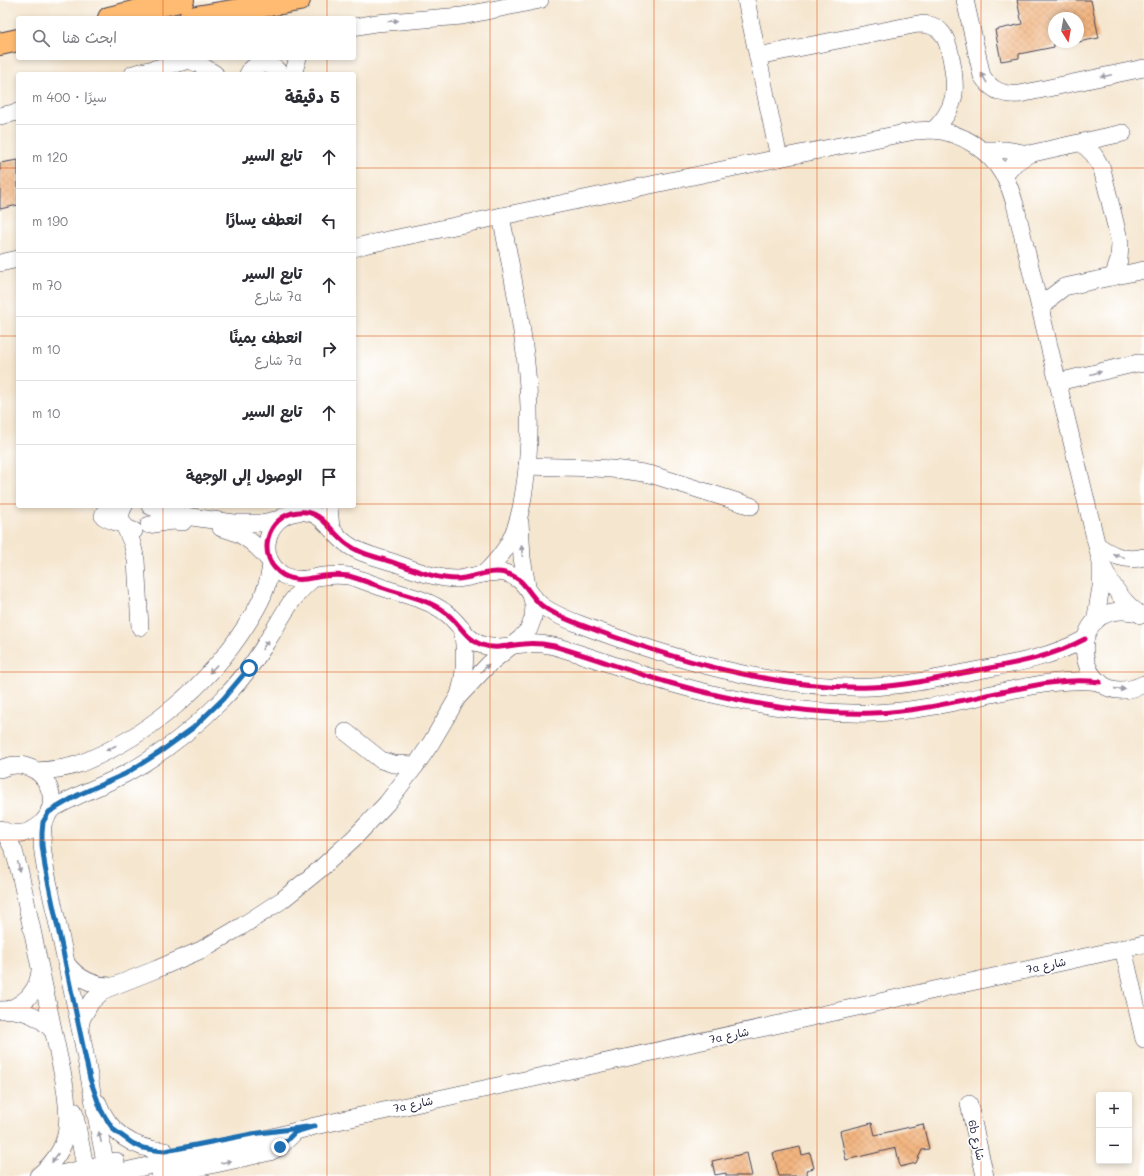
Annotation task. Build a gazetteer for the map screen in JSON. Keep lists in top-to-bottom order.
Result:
{
  "streets": {
    "street": ["7a شارع", "6b شارع"]
  },
  "north": "bottom",
  "page": {
    "search": "ابحث هنا",
    "heading": ["5 دقيقة", "سيرًا · 400 m"],
    "list": [
      ["تابع السير", "120 m"],
      ["انعطف يسارًا", "190 m"],
      ["تابع السير", "7a شارع", "70 m"],
      ["انعطف يمينًا", "7a شارع", "10 m"],
      ["تابع السير", "10 m"],
      "الوصول إلى الوجهة"
    ],
    "map_buttons": ["+", "−"]
  }
}
